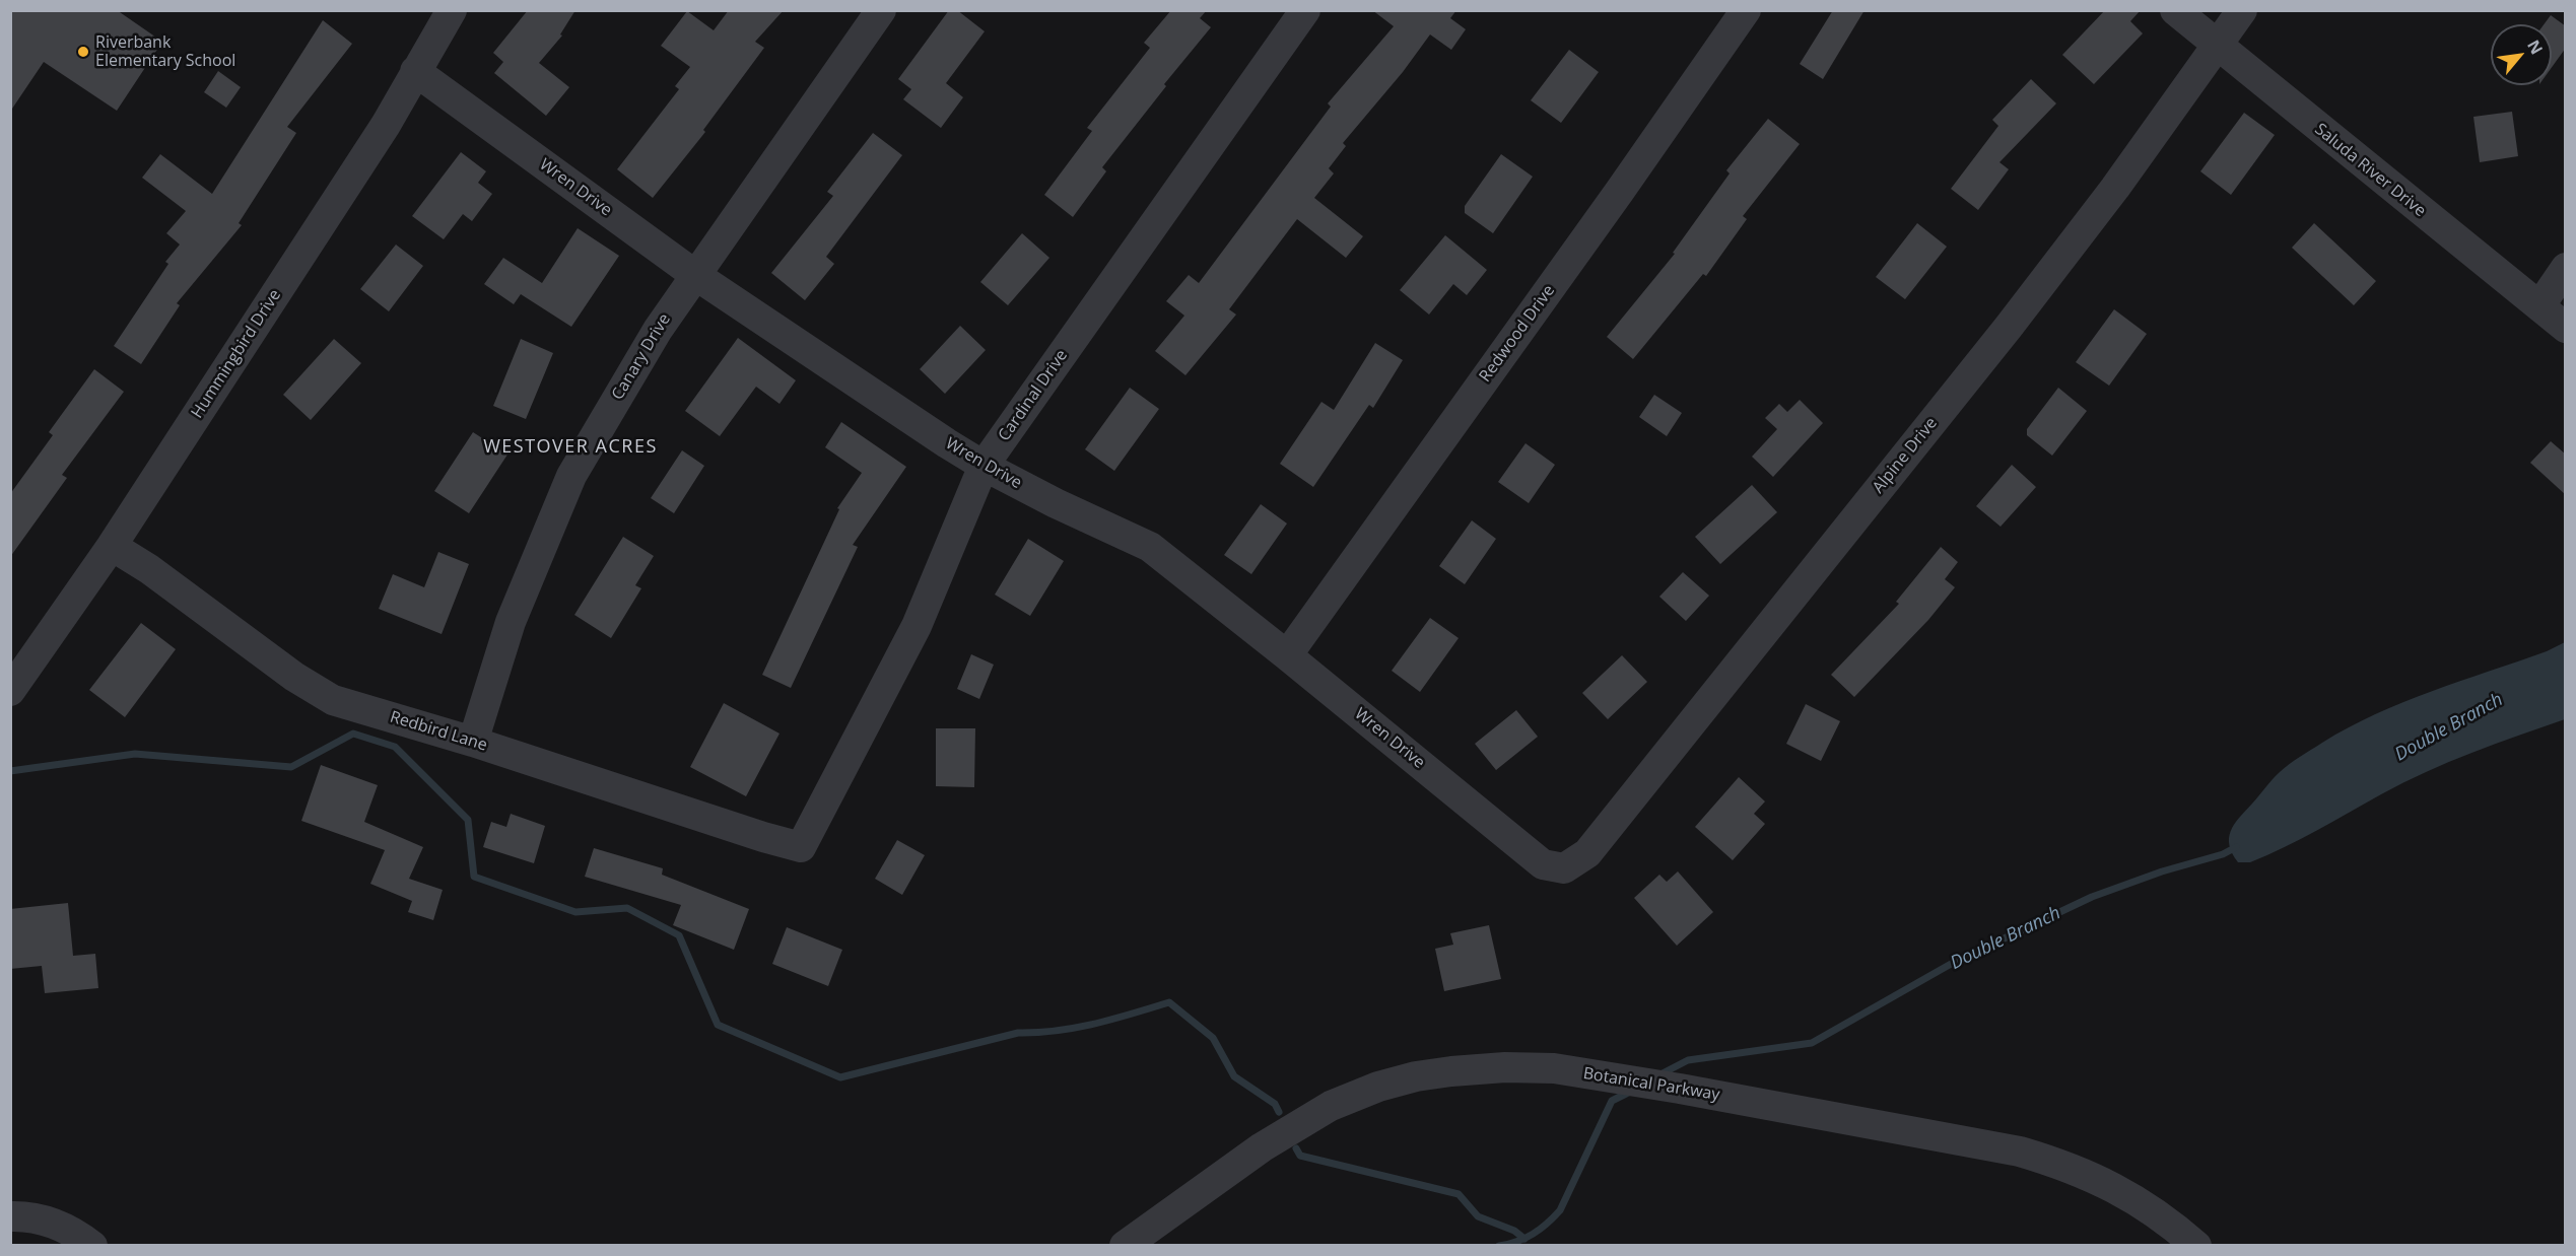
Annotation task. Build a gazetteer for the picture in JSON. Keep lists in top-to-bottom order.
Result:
{
  "streets": {
    "street": [
      "Saluda River Drive",
      "Wren Drive",
      "Redwood Drive",
      "Hummingbird Drive",
      "Canary Drive",
      "Cardinal Drive",
      "Alpine Drive",
      "Redbird Lane",
      "Botanical Parkway"
    ]
  },
  "crossings": [
    ["Saluda River Drive", "Alpine Drive"],
    ["Wren Drive", "Redwood Drive"],
    ["Wren Drive", "Hummingbird Drive"],
    ["Wren Drive", "Canary Drive"],
    ["Wren Drive", "Cardinal Drive"],
    ["Wren Drive", "Alpine Drive"],
    ["Hummingbird Drive", "Redbird Lane"],
    ["Canary Drive", "Redbird Lane"],
    ["Cardinal Drive", "Redbird Lane"]
  ],
  "districts": ["WESTOVER ACRES"],
  "water": ["Double Branch"],
  "places": ["Riverbank Elementary School"],
  "north": "top right"
}
